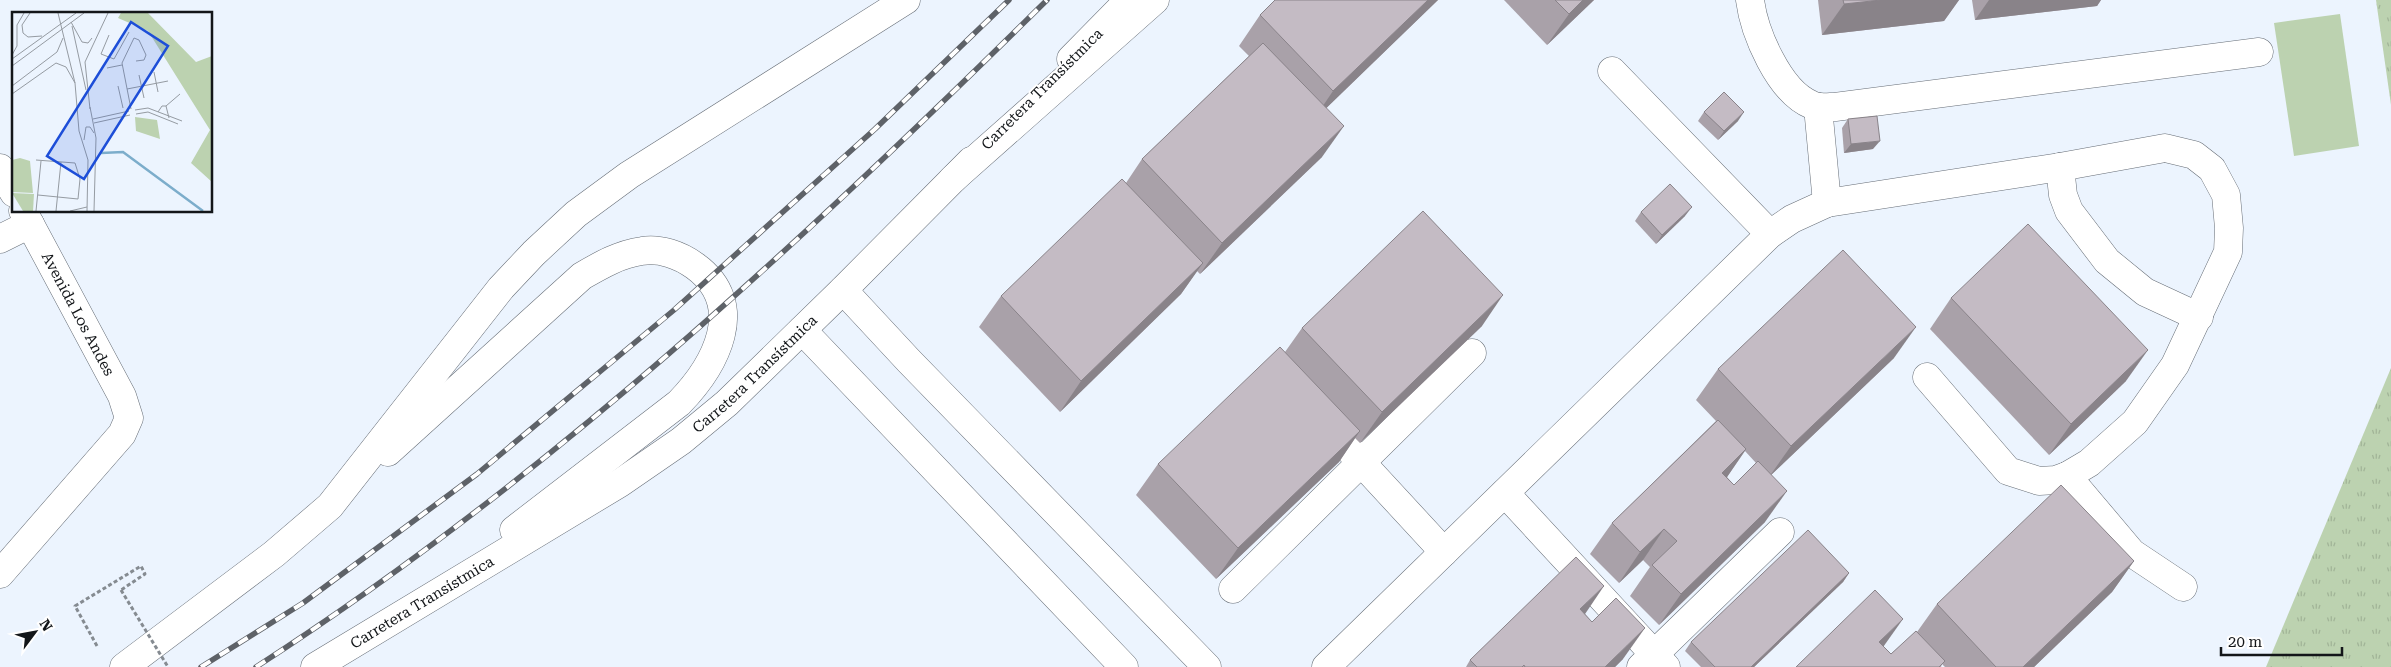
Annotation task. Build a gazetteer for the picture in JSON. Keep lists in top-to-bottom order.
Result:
{
  "streets": {
    "main road": ["Carretera Transístmica", "Avenida Los Andes"]
  },
  "scale_bar": "20 m",
  "north": "top right"
}
